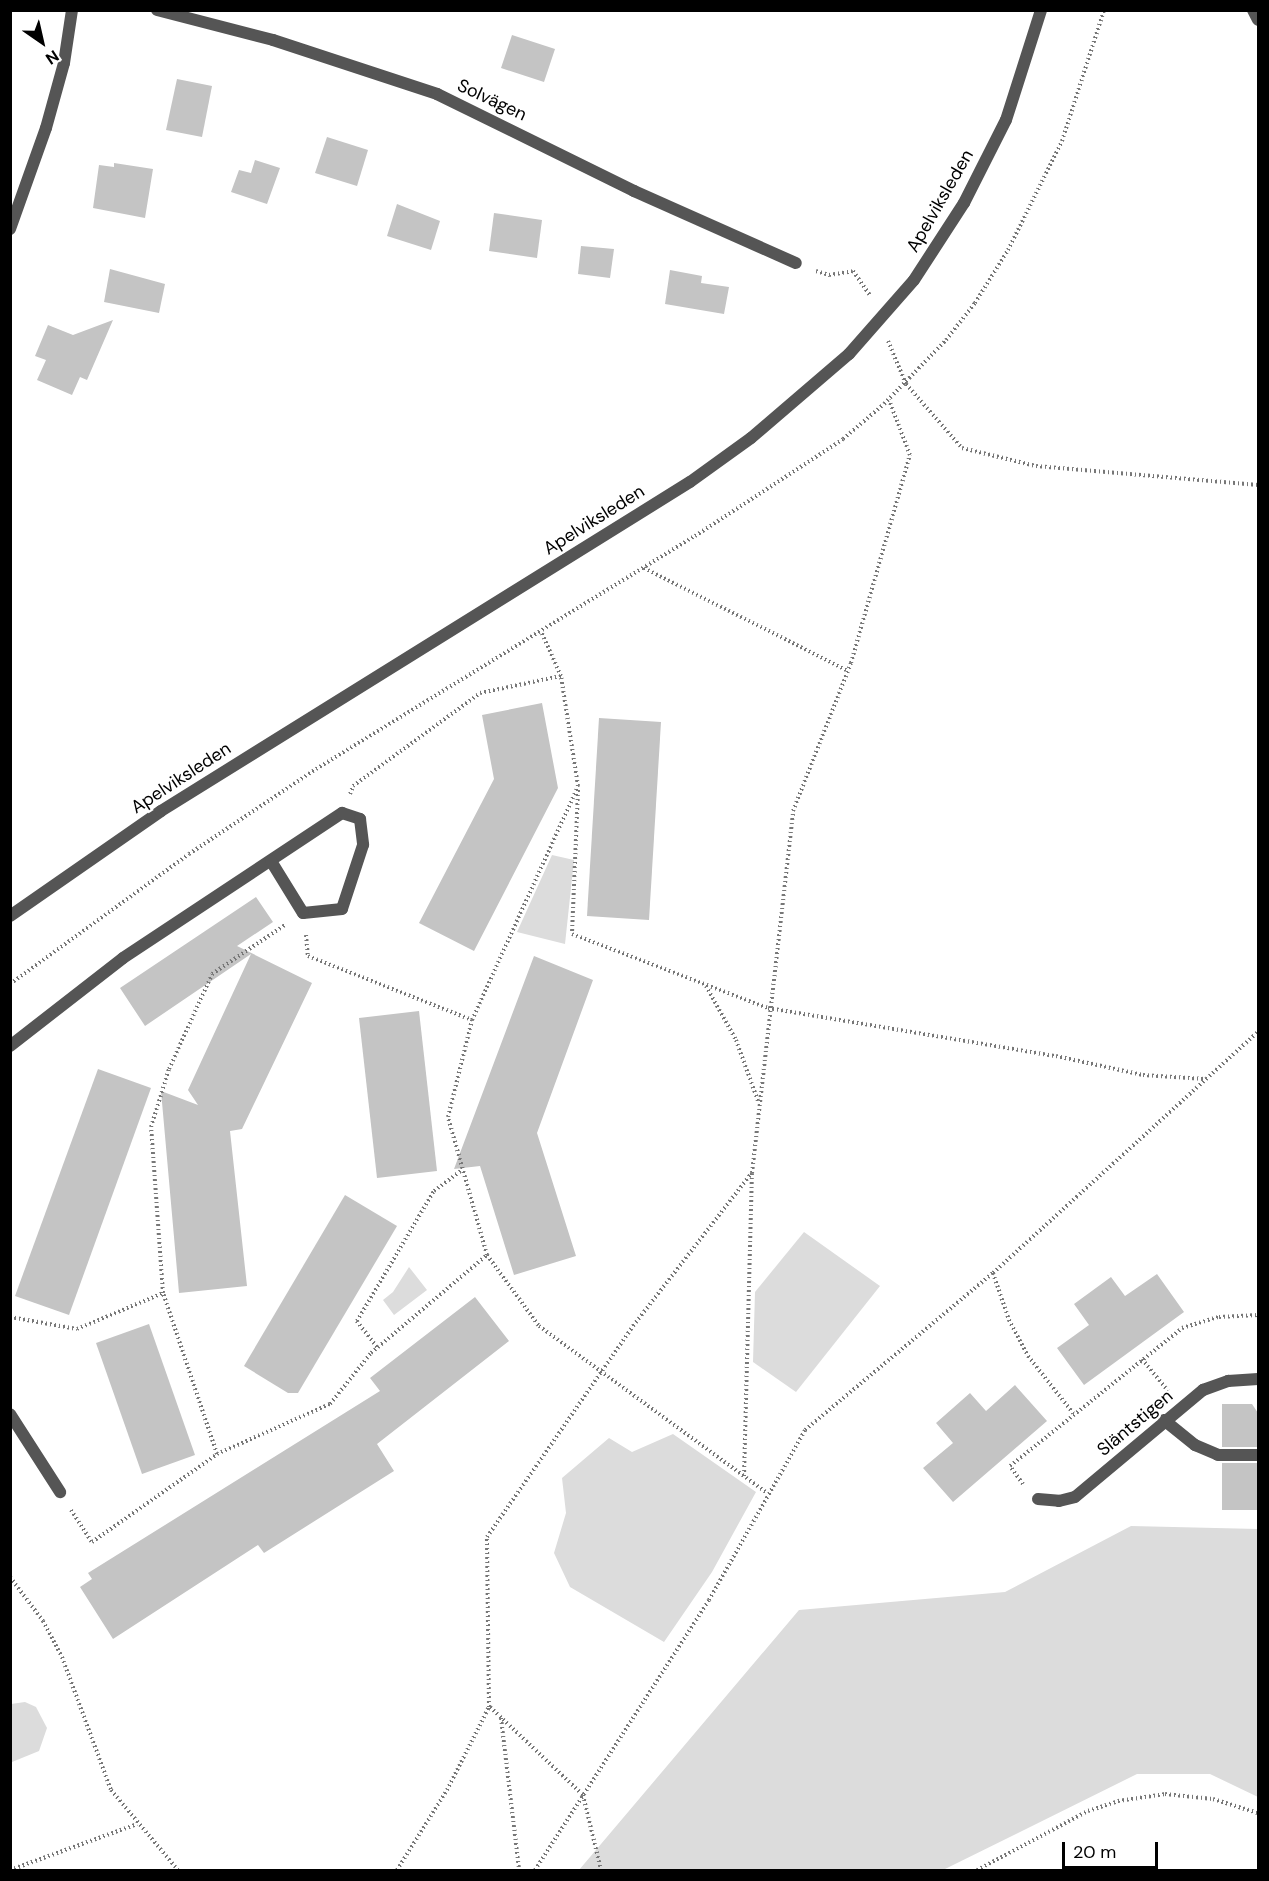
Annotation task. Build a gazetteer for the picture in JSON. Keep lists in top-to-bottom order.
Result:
{
  "streets": {
    "street": ["Solvägen", "Apelviksleden", "Släntstigen"]
  },
  "scale_bar": "20 m",
  "north": "bottom right"
}
